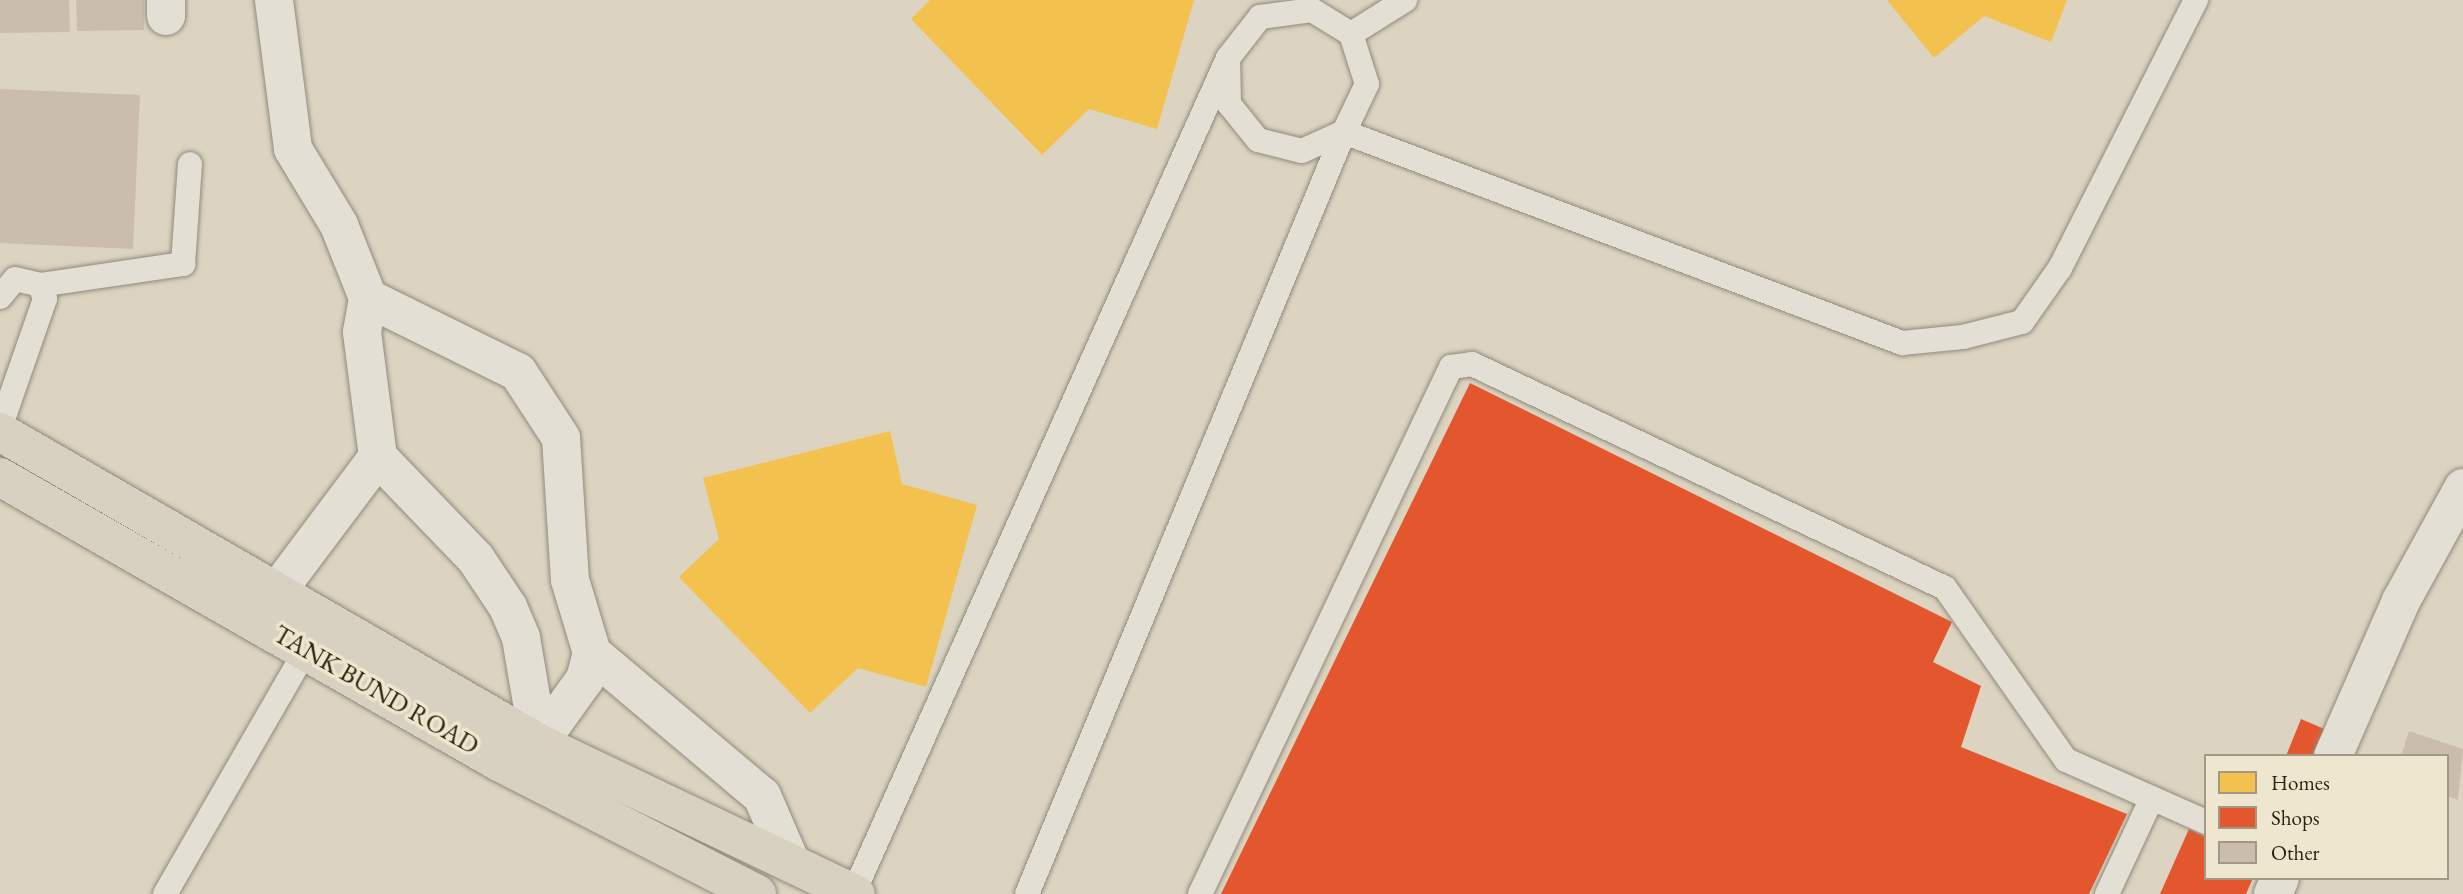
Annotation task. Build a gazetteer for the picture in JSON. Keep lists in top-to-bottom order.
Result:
{
  "streets": {
    "main road": ["TANK BUND ROAD"]
  },
  "legend": ["Homes", "Shops", "Other"]
}
